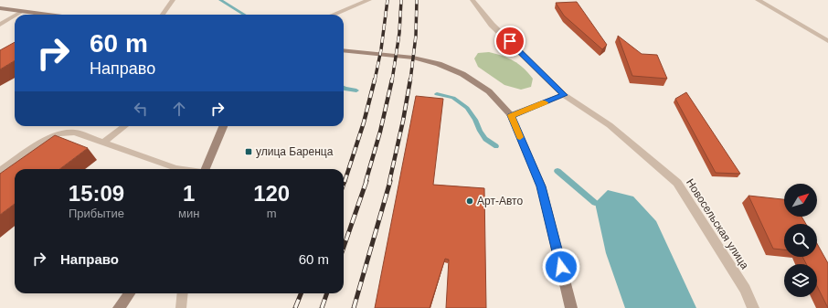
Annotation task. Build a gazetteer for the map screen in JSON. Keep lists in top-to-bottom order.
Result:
{
  "streets": {
    "street": ["Новосельская улица"]
  },
  "places": {
    "transit": ["улица Баренца"],
    "other": ["Арт-Авто"]
  },
  "north": "top right",
  "page": {
    "turn": ["60 m", "Направо"],
    "eta": [
      "15:09",
      "Прибытие",
      "1",
      "мин",
      "120",
      "m"
    ],
    "list": [
      {
        "name": "Направо",
        "value": "60 m"
      }
    ]
  }
}
